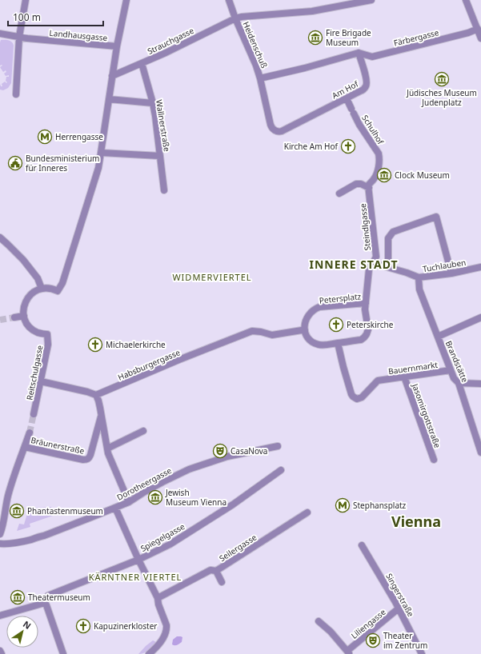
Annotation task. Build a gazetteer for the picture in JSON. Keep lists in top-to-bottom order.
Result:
{
  "streets": {
    "street": [
      "Landhausgasse",
      "Färbergasse",
      "Strauchgasse",
      "Heidenschuß",
      "Am Hof",
      "Wallnerstraße",
      "Schulhof",
      "Steindlgasse",
      "Tuchlauben",
      "Petersplatz",
      "Brandstätte",
      "Habsburgergasse",
      "Bauernmarkt",
      "Reitschulgasse",
      "Jasomirgottstraße",
      "Bräunerstraße",
      "Dorotheergasse",
      "Spiegelgasse",
      "Seilergasse",
      "Singerstraße",
      "Liliengasse"
    ]
  },
  "crossings": [
    ["Färbergasse", "Am Hof"],
    ["Strauchgasse", "Heidenschuß"],
    ["Strauchgasse", "Wallnerstraße"],
    ["Heidenschuß", "Am Hof"],
    ["Am Hof", "Schulhof"],
    ["Schulhof", "Steindlgasse"],
    ["Steindlgasse", "Tuchlauben"],
    ["Steindlgasse", "Petersplatz"],
    ["Tuchlauben", "Brandstätte"],
    ["Petersplatz", "Habsburgergasse"],
    ["Petersplatz", "Bauernmarkt"],
    ["Brandstätte", "Bauernmarkt"],
    ["Bauernmarkt", "Jasomirgottstraße"],
    ["Singerstraße", "Liliengasse"]
  ],
  "districts": [
    "INNERE STADT",
    "WIDMERVIERTEL",
    "Vienna",
    "KÄRNTNER VIERTEL"
  ],
  "places": {
    "museum": [
      "Fire Brigade Museum",
      "Jüdisches Museum Judenplatz",
      "Clock Museum",
      "Jewish Museum Vienna",
      "Phantastenmuseum",
      "Theatermuseum"
    ],
    "metro station": ["Herrengasse", "Stephansplatz"],
    "church": [
      "Kirche Am Hof",
      "Peterskirche",
      "Michaelerkirche",
      "Kapuzinerkloster"
    ],
    "public building": ["Bundesministerium für Inneres"],
    "theatre": ["CasaNova", "Theater im Zentrum"]
  },
  "scale_bar": "100 m",
  "north": "top right"
}
